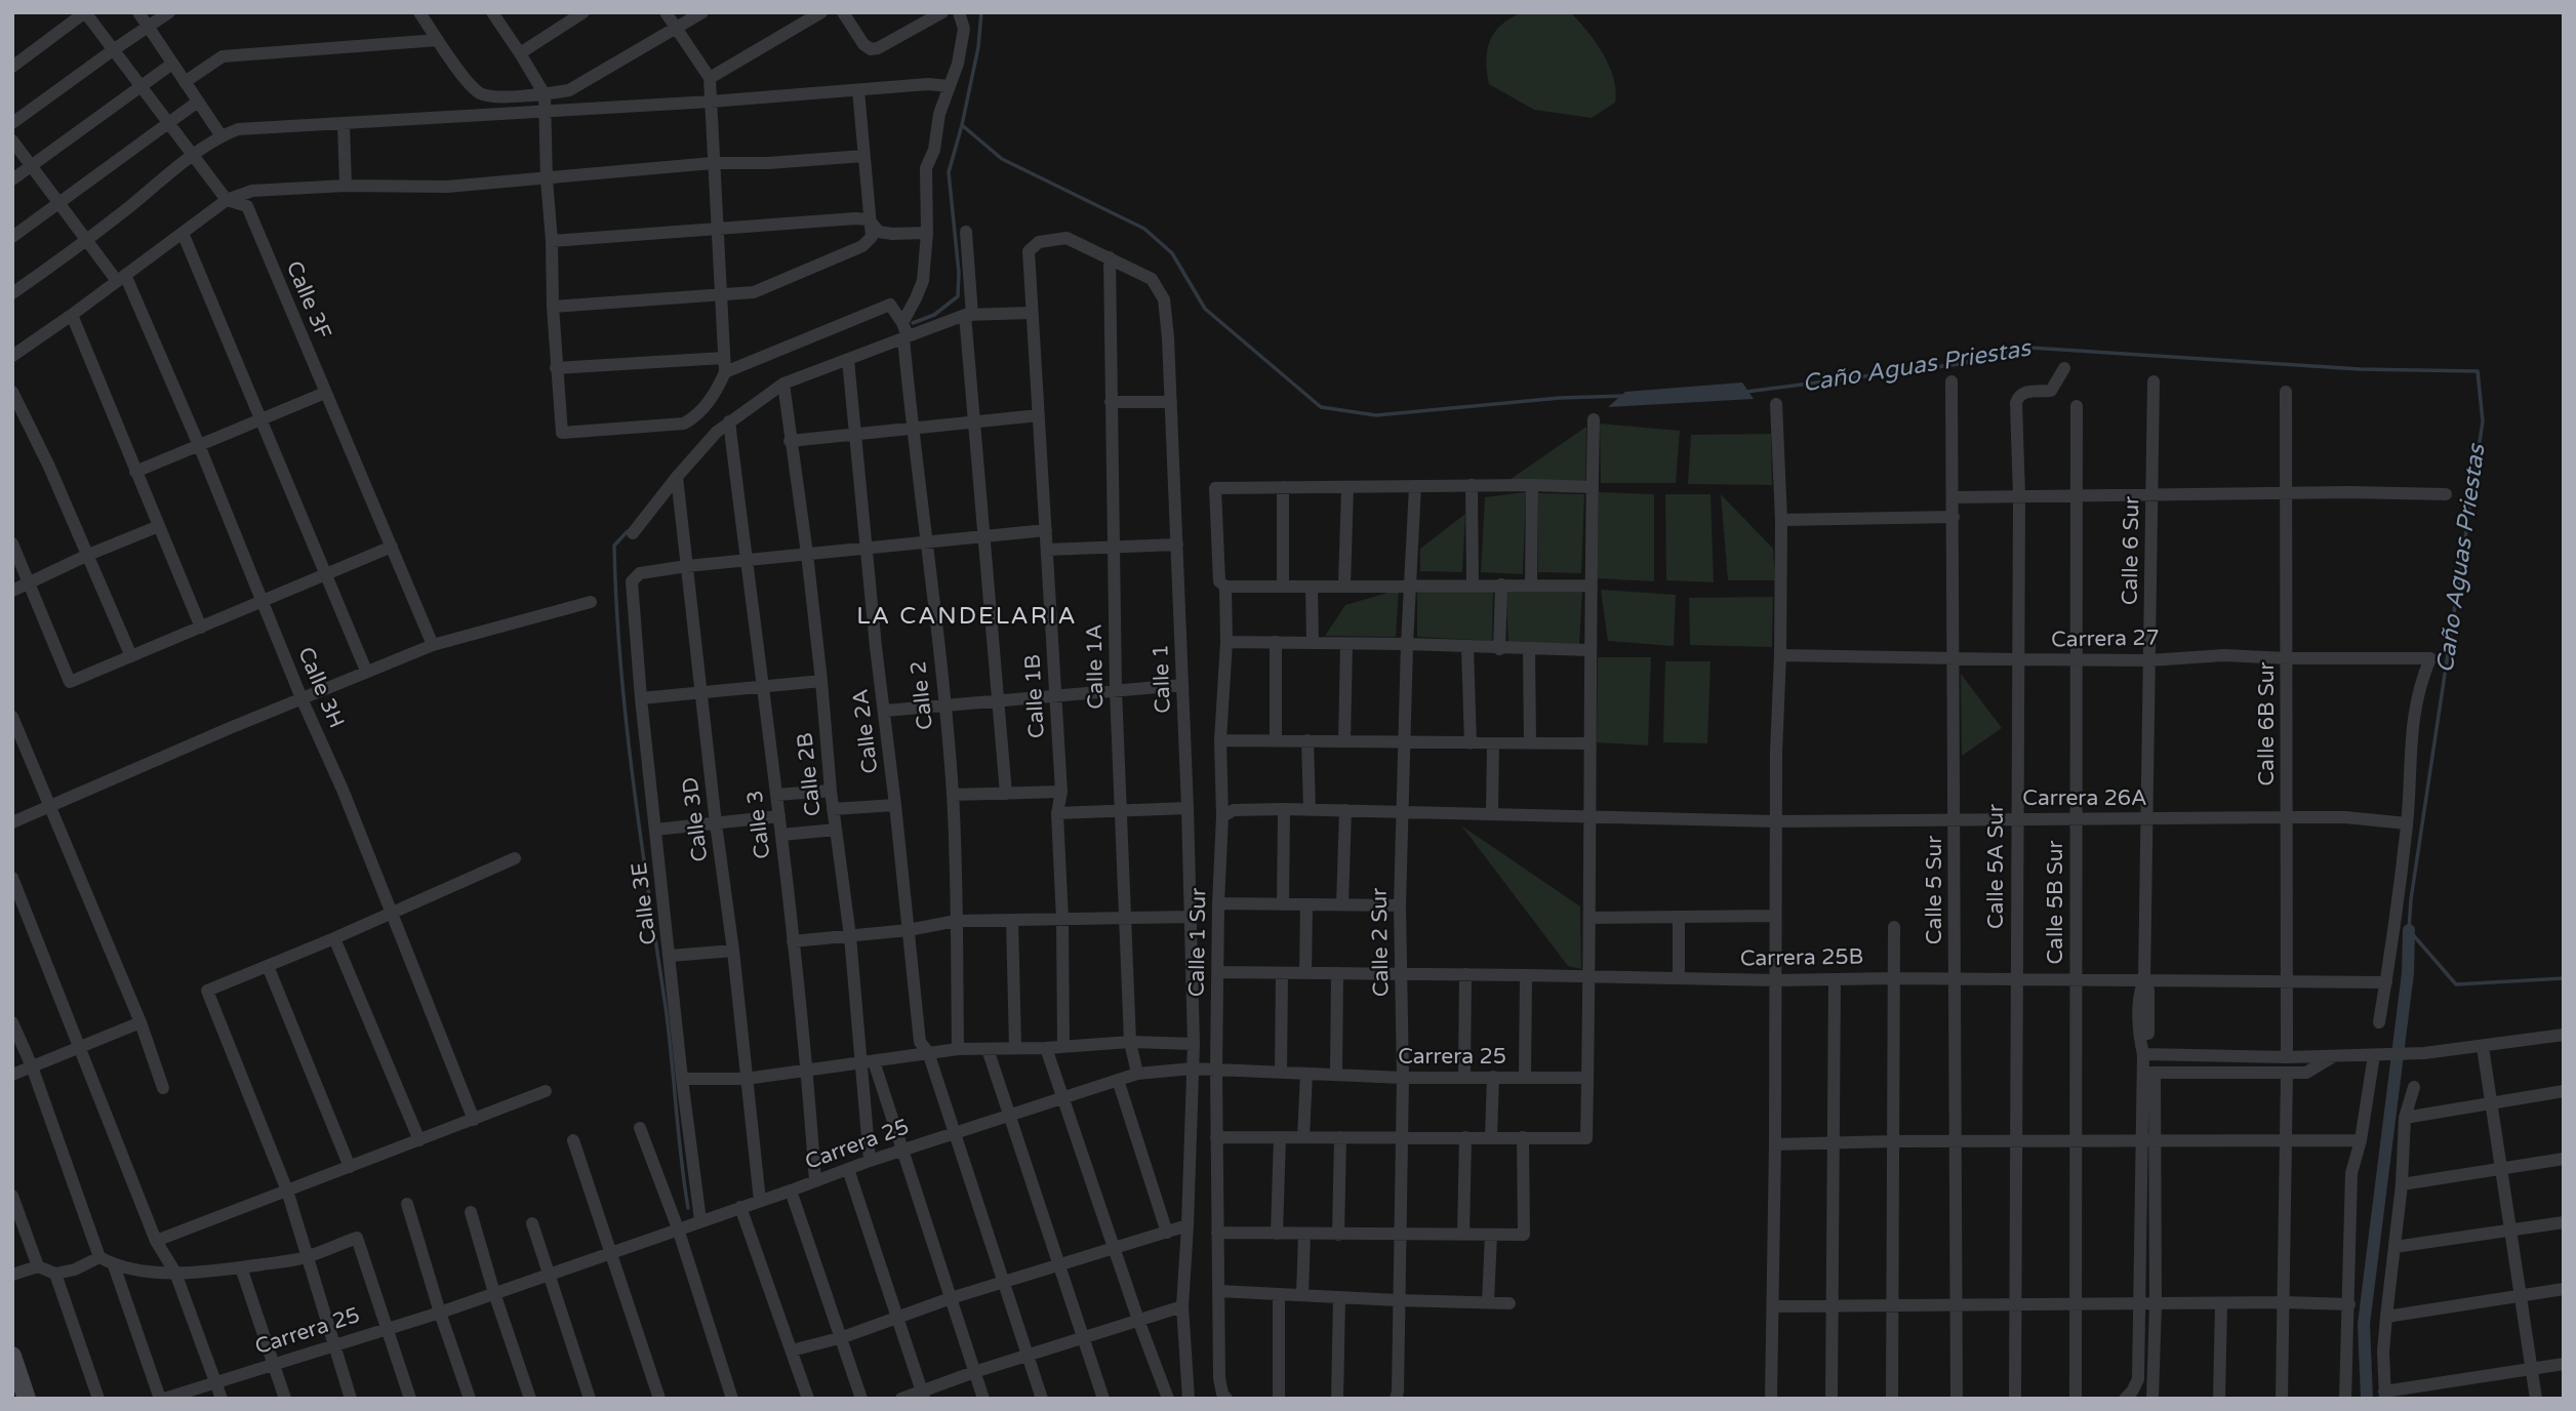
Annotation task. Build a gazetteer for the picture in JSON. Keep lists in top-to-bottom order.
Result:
{
  "streets": {
    "street": [
      "Calle 3F",
      "Calle 6 Sur",
      "Carrera 27",
      "Calle 1A",
      "Calle 1",
      "Calle 3H",
      "Calle 2",
      "Calle 1B",
      "Calle 6B Sur",
      "Calle 2A",
      "Calle 2B",
      "Carrera 26A",
      "Calle 3D",
      "Calle 3",
      "Calle 5A Sur",
      "Calle 5 Sur",
      "Calle 5B Sur",
      "Calle 3E",
      "Calle 1 Sur",
      "Calle 2 Sur",
      "Carrera 25B",
      "Carrera 25"
    ]
  },
  "crossings": [
    ["Calle 6 Sur", "Carrera 27"],
    ["Calle 6 Sur", "Carrera 26A"],
    ["Calle 6 Sur", "Carrera 25B"],
    ["Carrera 27", "Calle 6B Sur"],
    ["Carrera 27", "Carrera 26A"],
    ["Carrera 27", "Calle 5A Sur"],
    ["Carrera 27", "Calle 5 Sur"],
    ["Carrera 27", "Calle 5B Sur"],
    ["Calle 1A", "Calle 1"],
    ["Calle 1A", "Carrera 25"],
    ["Calle 1", "Calle 1B"],
    ["Calle 1", "Calle 1 Sur"],
    ["Calle 1", "Carrera 25"],
    ["Calle 6B Sur", "Carrera 26A"],
    ["Calle 6B Sur", "Carrera 25B"],
    ["Calle 2B", "Carrera 25"],
    ["Carrera 26A", "Calle 5A Sur"],
    ["Carrera 26A", "Calle 5 Sur"],
    ["Carrera 26A", "Calle 5B Sur"],
    ["Carrera 26A", "Calle 1 Sur"],
    ["Carrera 26A", "Calle 2 Sur"],
    ["Calle 3D", "Calle 3E"],
    ["Calle 3D", "Carrera 25"],
    ["Calle 3", "Carrera 25"],
    ["Calle 5A Sur", "Carrera 25B"],
    ["Calle 5 Sur", "Carrera 25B"],
    ["Calle 5B Sur", "Carrera 25B"],
    ["Calle 3E", "Carrera 25"],
    ["Calle 1 Sur", "Carrera 25B"],
    ["Calle 1 Sur", "Carrera 25"],
    ["Calle 2 Sur", "Carrera 25B"],
    ["Calle 2 Sur", "Carrera 25"]
  ],
  "districts": ["LA CANDELARIA"],
  "water": ["Caño Aguas Priestas"]
}
